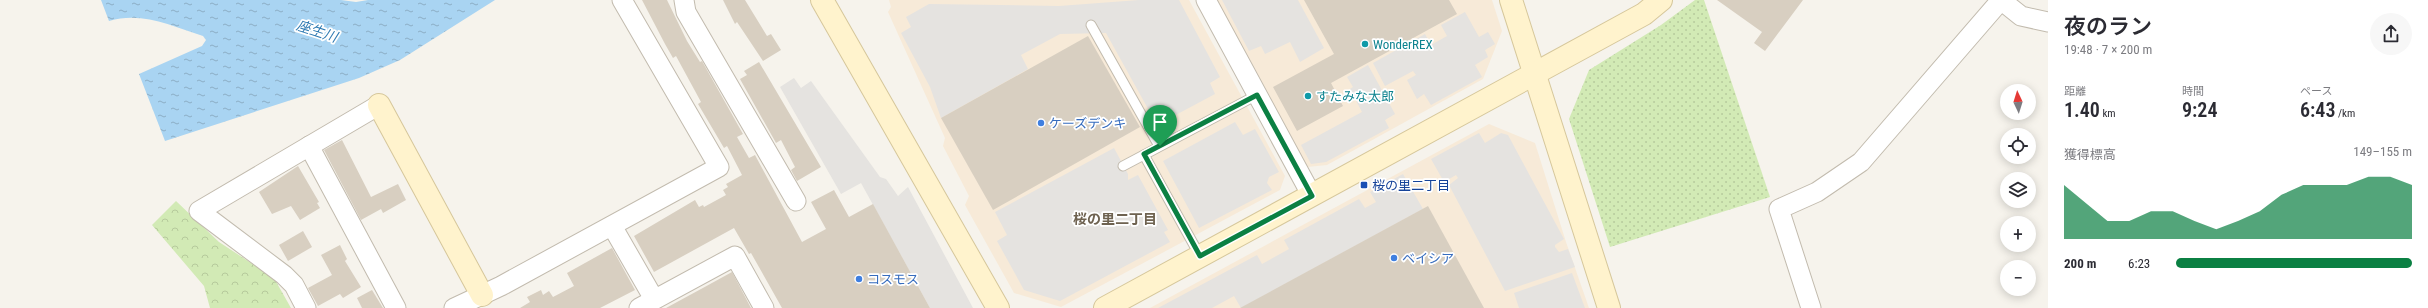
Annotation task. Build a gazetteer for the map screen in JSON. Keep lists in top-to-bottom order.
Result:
{
  "districts": ["桜の里二丁目"],
  "water": ["座生川"],
  "places": {
    "other": [
      "WonderREX",
      "すたみな太郎",
      "ケーズデンキ",
      "ベイシア",
      "コスモス"
    ],
    "transit": ["桜の里二丁目"]
  },
  "north": "top",
  "page": {
    "heading": ["夜のラン", "19:48 · 7 × 200 m"],
    "stats": [
      ["距離", "1.40 km"],
      ["時間", "9:24"],
      ["ペース", "6:43 /km"]
    ],
    "map_buttons": ["+", "−"],
    "chart": ["獲得標高", "149–155 m"],
    "list": [
      {
        "name": "200 m",
        "note": "6:23"
      }
    ]
  }
}
